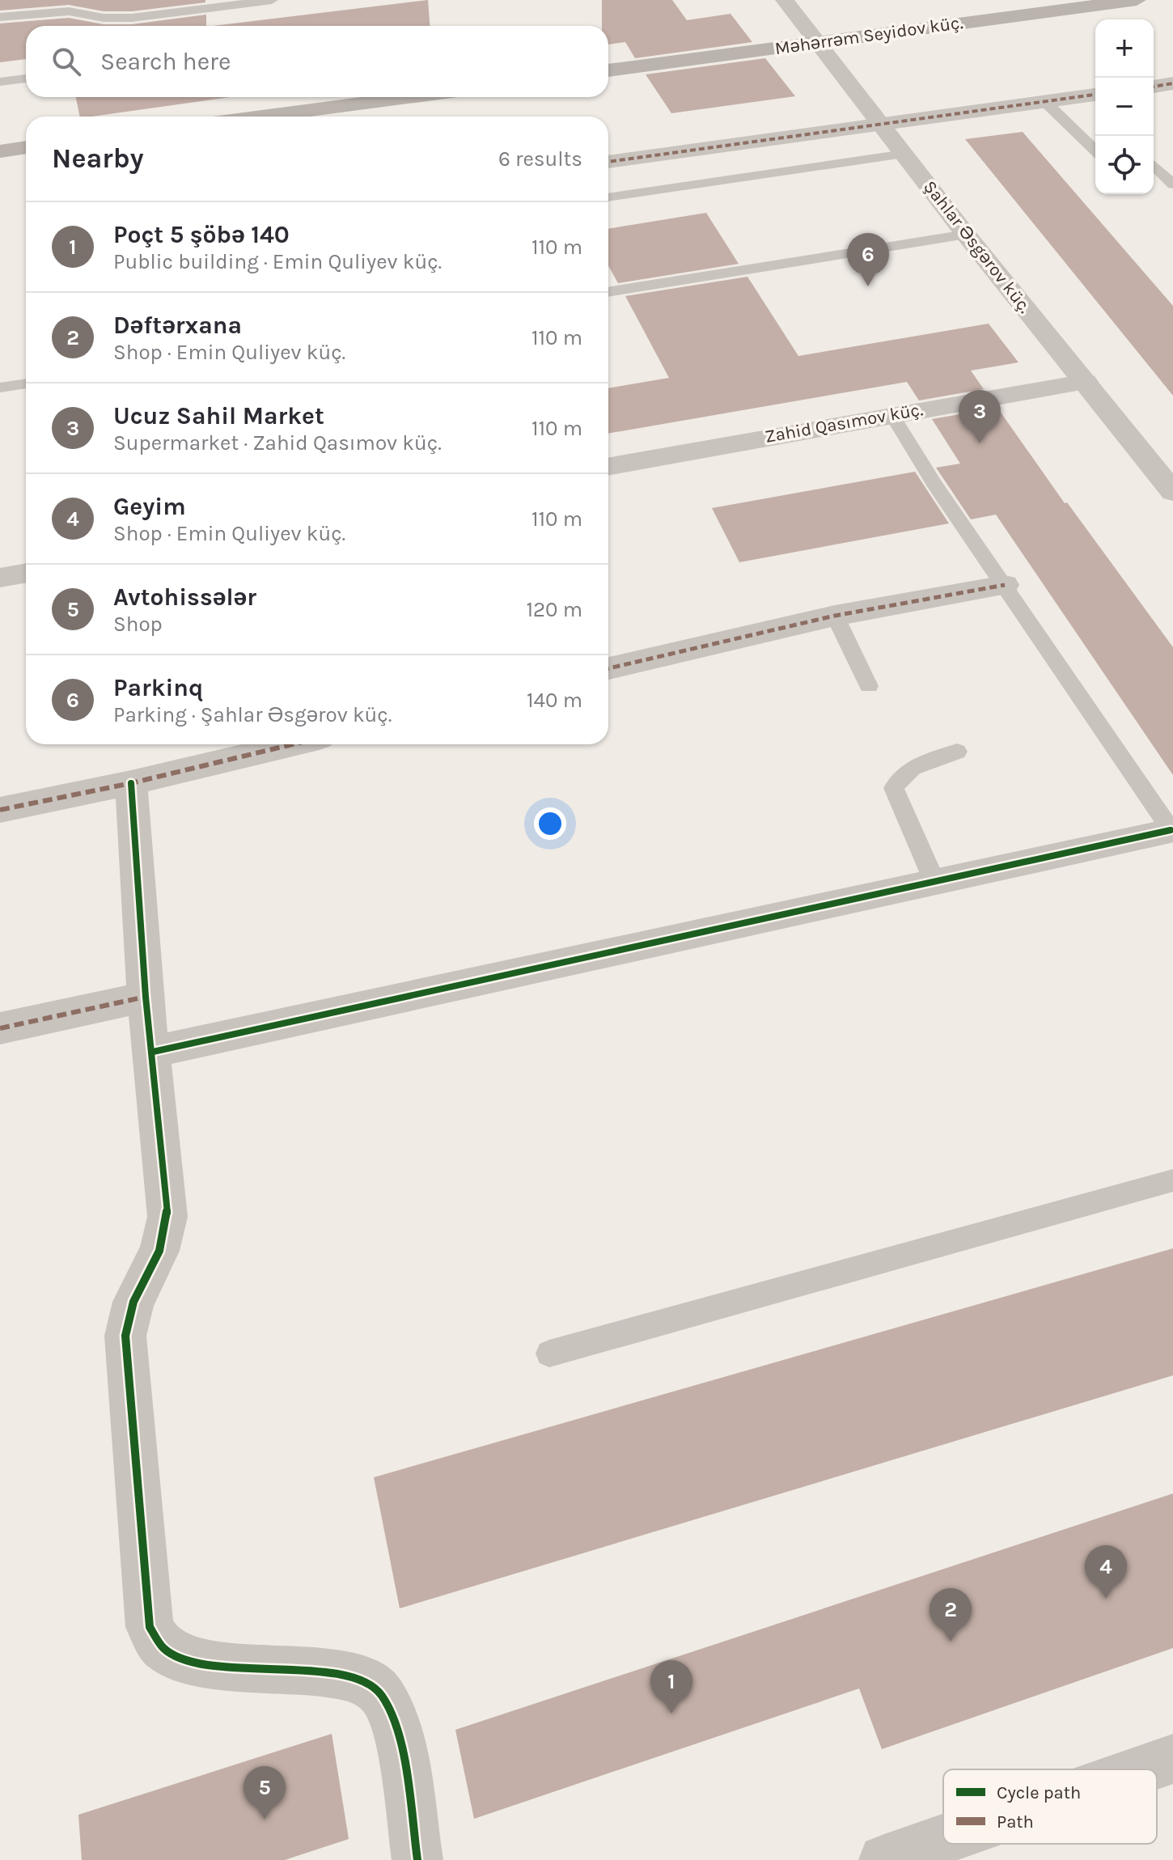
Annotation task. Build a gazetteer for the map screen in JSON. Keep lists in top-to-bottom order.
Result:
{
  "streets": {
    "main road": ["Məhərrəm Seyidov küç."],
    "street": ["Şahlar Əsgərov küç.", "Zahid Qasımov küç."]
  },
  "crossings": [
    ["Məhərrəm Seyidov küç.", "Şahlar Əsgərov küç."],
    ["Şahlar Əsgərov küç.", "Zahid Qasımov küç."]
  ],
  "legend": ["Cycle path", "Path"],
  "page": {
    "map_buttons": ["+", "−"],
    "search": "Search here",
    "heading": ["Nearby", "6 results"],
    "list": [
      {
        "mark": "1",
        "name": "Poçt 5 şöbə 140",
        "note": "Public building · Emin Quliyev küç.",
        "value": "110 m"
      },
      {
        "mark": "2",
        "name": "Dəftərxana",
        "note": "Shop · Emin Quliyev küç.",
        "value": "110 m"
      },
      {
        "mark": "3",
        "name": "Ucuz Sahil Market",
        "note": "Supermarket · Zahid Qasımov küç.",
        "value": "110 m"
      },
      {
        "mark": "4",
        "name": "Geyim",
        "note": "Shop · Emin Quliyev küç.",
        "value": "110 m"
      },
      {
        "mark": "5",
        "name": "Avtohissələr",
        "note": "Shop",
        "value": "120 m"
      },
      {
        "mark": "6",
        "name": "Parkinq",
        "note": "Parking · Şahlar Əsgərov küç.",
        "value": "140 m"
      }
    ],
    "pins": [
      "6",
      "3",
      "4",
      "2",
      "1",
      "5"
    ]
  }
}
